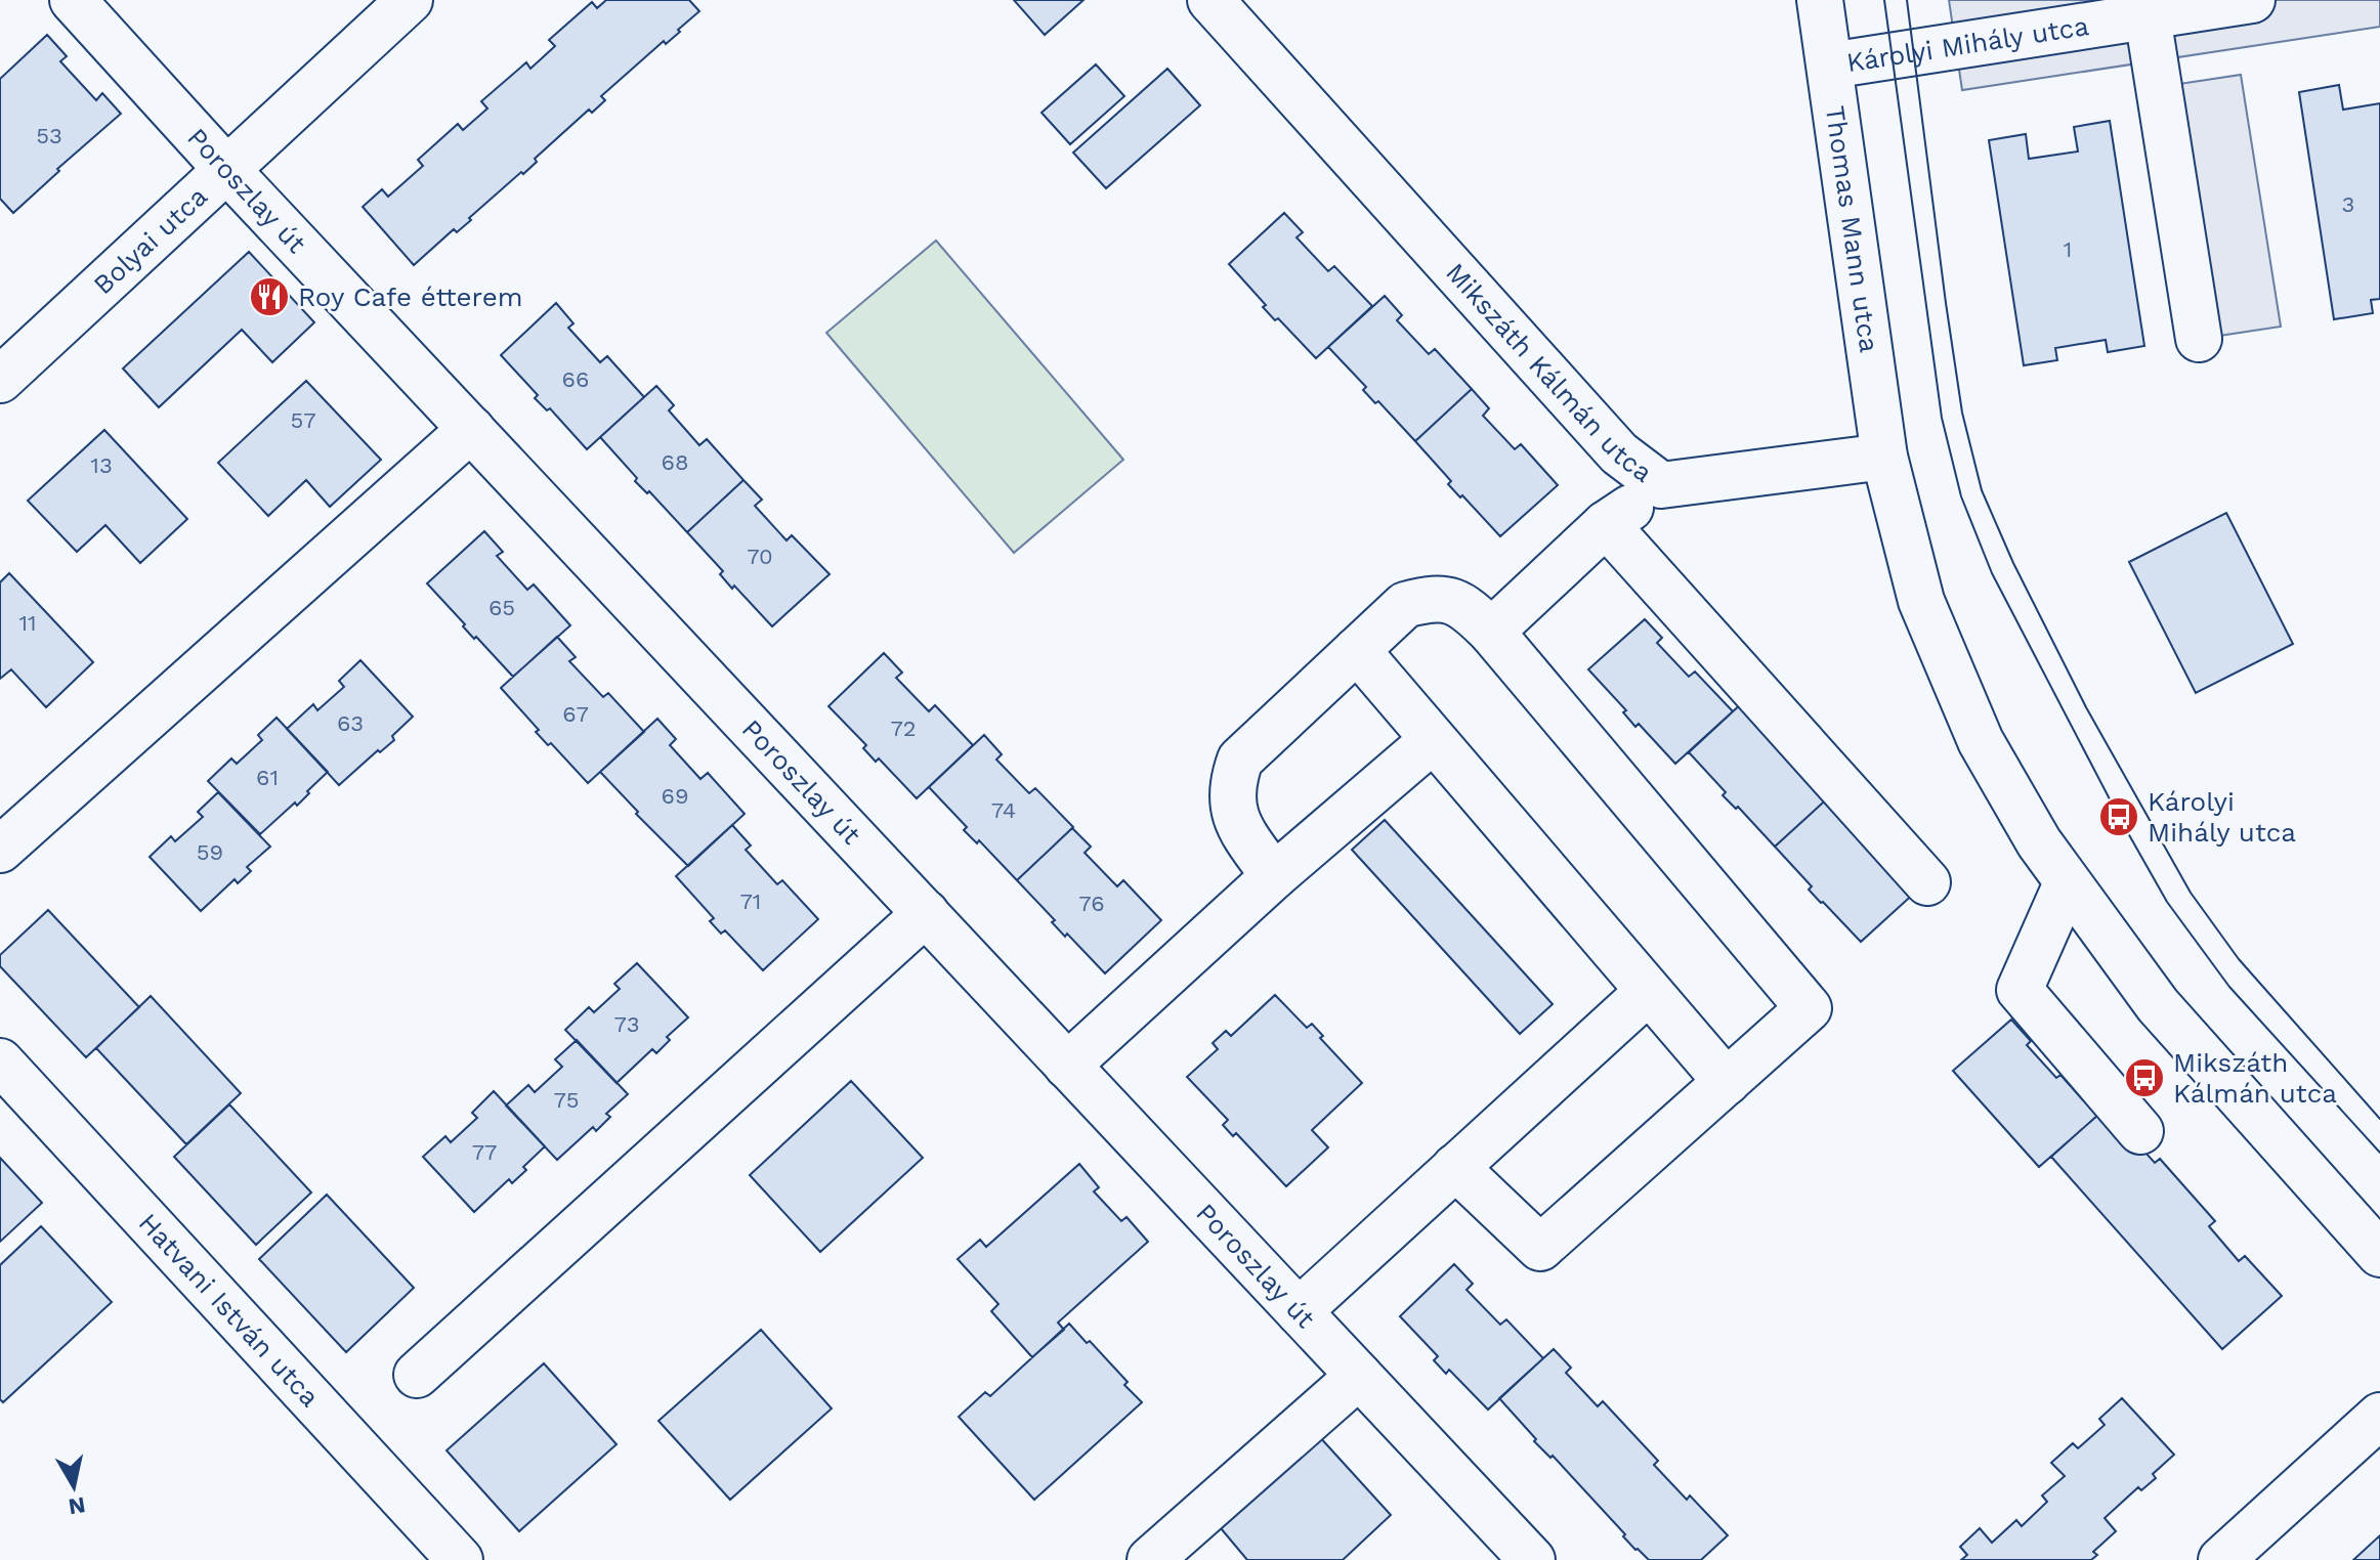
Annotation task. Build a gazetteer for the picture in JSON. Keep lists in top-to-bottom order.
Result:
{
  "streets": {
    "street": [
      "Károlyi Mihály utca",
      "Poroszlay út",
      "Thomas Mann utca",
      "Bolyai utca",
      "Mikszáth Kálmán utca",
      "Hatvani István utca"
    ]
  },
  "crossings": [
    ["Károlyi Mihály utca", "Thomas Mann utca"],
    ["Poroszlay út", "Bolyai utca"],
    ["Thomas Mann utca", "Mikszáth Kálmán utca"]
  ],
  "places": {
    "restaurant": ["Roy Cafe étterem"],
    "bus stop": ["Károlyi Mihály utca", "Mikszáth Kálmán utca"]
  },
  "house_numbers": [
    "53",
    "3",
    "1",
    "66",
    "57",
    "68",
    "13",
    "70",
    "65",
    "11",
    "67",
    "63",
    "72",
    "61",
    "69",
    "74",
    "59",
    "71",
    "76",
    "73",
    "75",
    "77"
  ],
  "north": "bottom"
}
